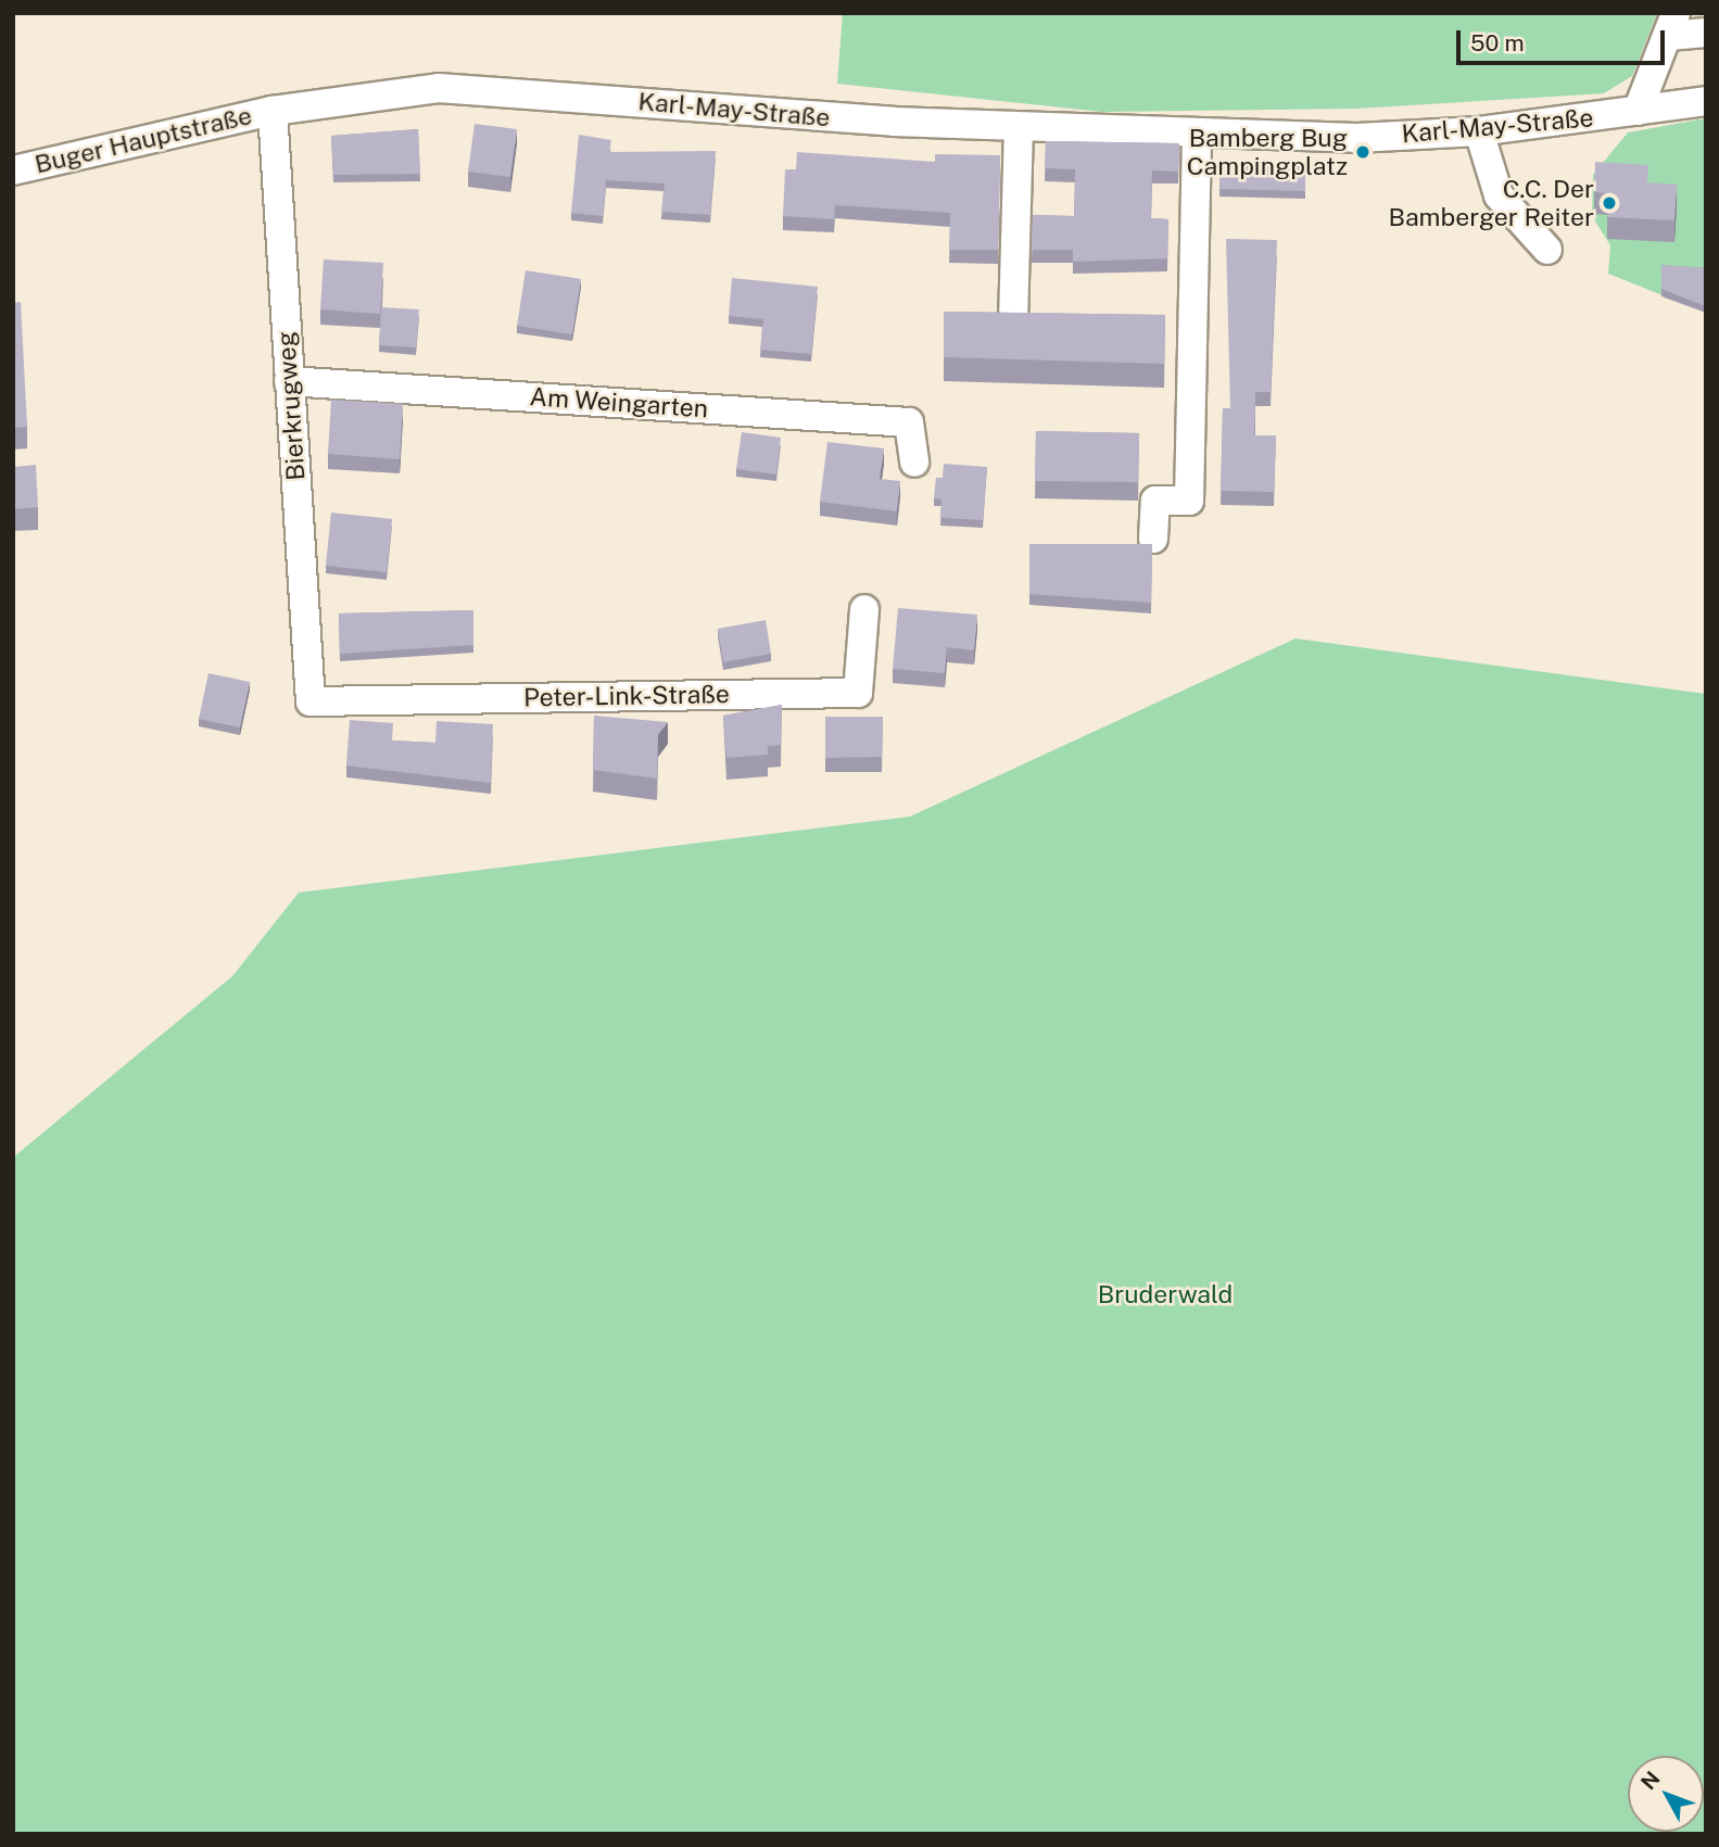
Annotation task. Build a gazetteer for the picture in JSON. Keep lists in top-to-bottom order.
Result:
{
  "streets": {
    "street": [
      "Karl-May-Straße",
      "Buger Hauptstraße",
      "Am Weingarten",
      "Bierkrugweg",
      "Peter-Link-Straße"
    ]
  },
  "crossings": [
    ["Karl-May-Straße", "Buger Hauptstraße"],
    ["Karl-May-Straße", "Bierkrugweg"],
    ["Buger Hauptstraße", "Bierkrugweg"],
    ["Am Weingarten", "Bierkrugweg"],
    ["Bierkrugweg", "Peter-Link-Straße"]
  ],
  "parks": ["Bruderwald"],
  "places": ["Bamberg Bug Campingplatz", "C.C. Der Bamberger Reiter"],
  "scale_bar": "50 m",
  "north": "top left"
}
